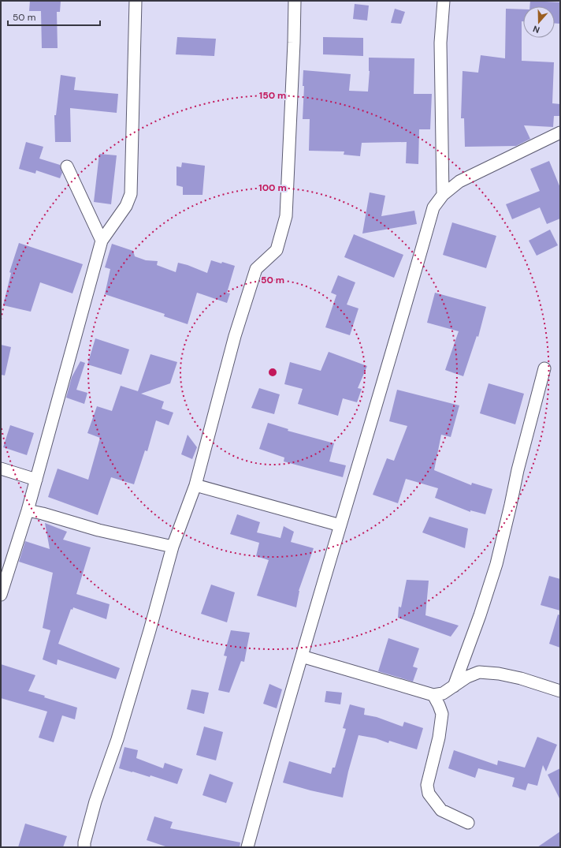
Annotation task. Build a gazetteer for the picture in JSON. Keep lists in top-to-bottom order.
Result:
{
  "scale_bar": "50 m",
  "north": "bottom",
  "rings": ["150 m", "100 m", "50 m"]
}
